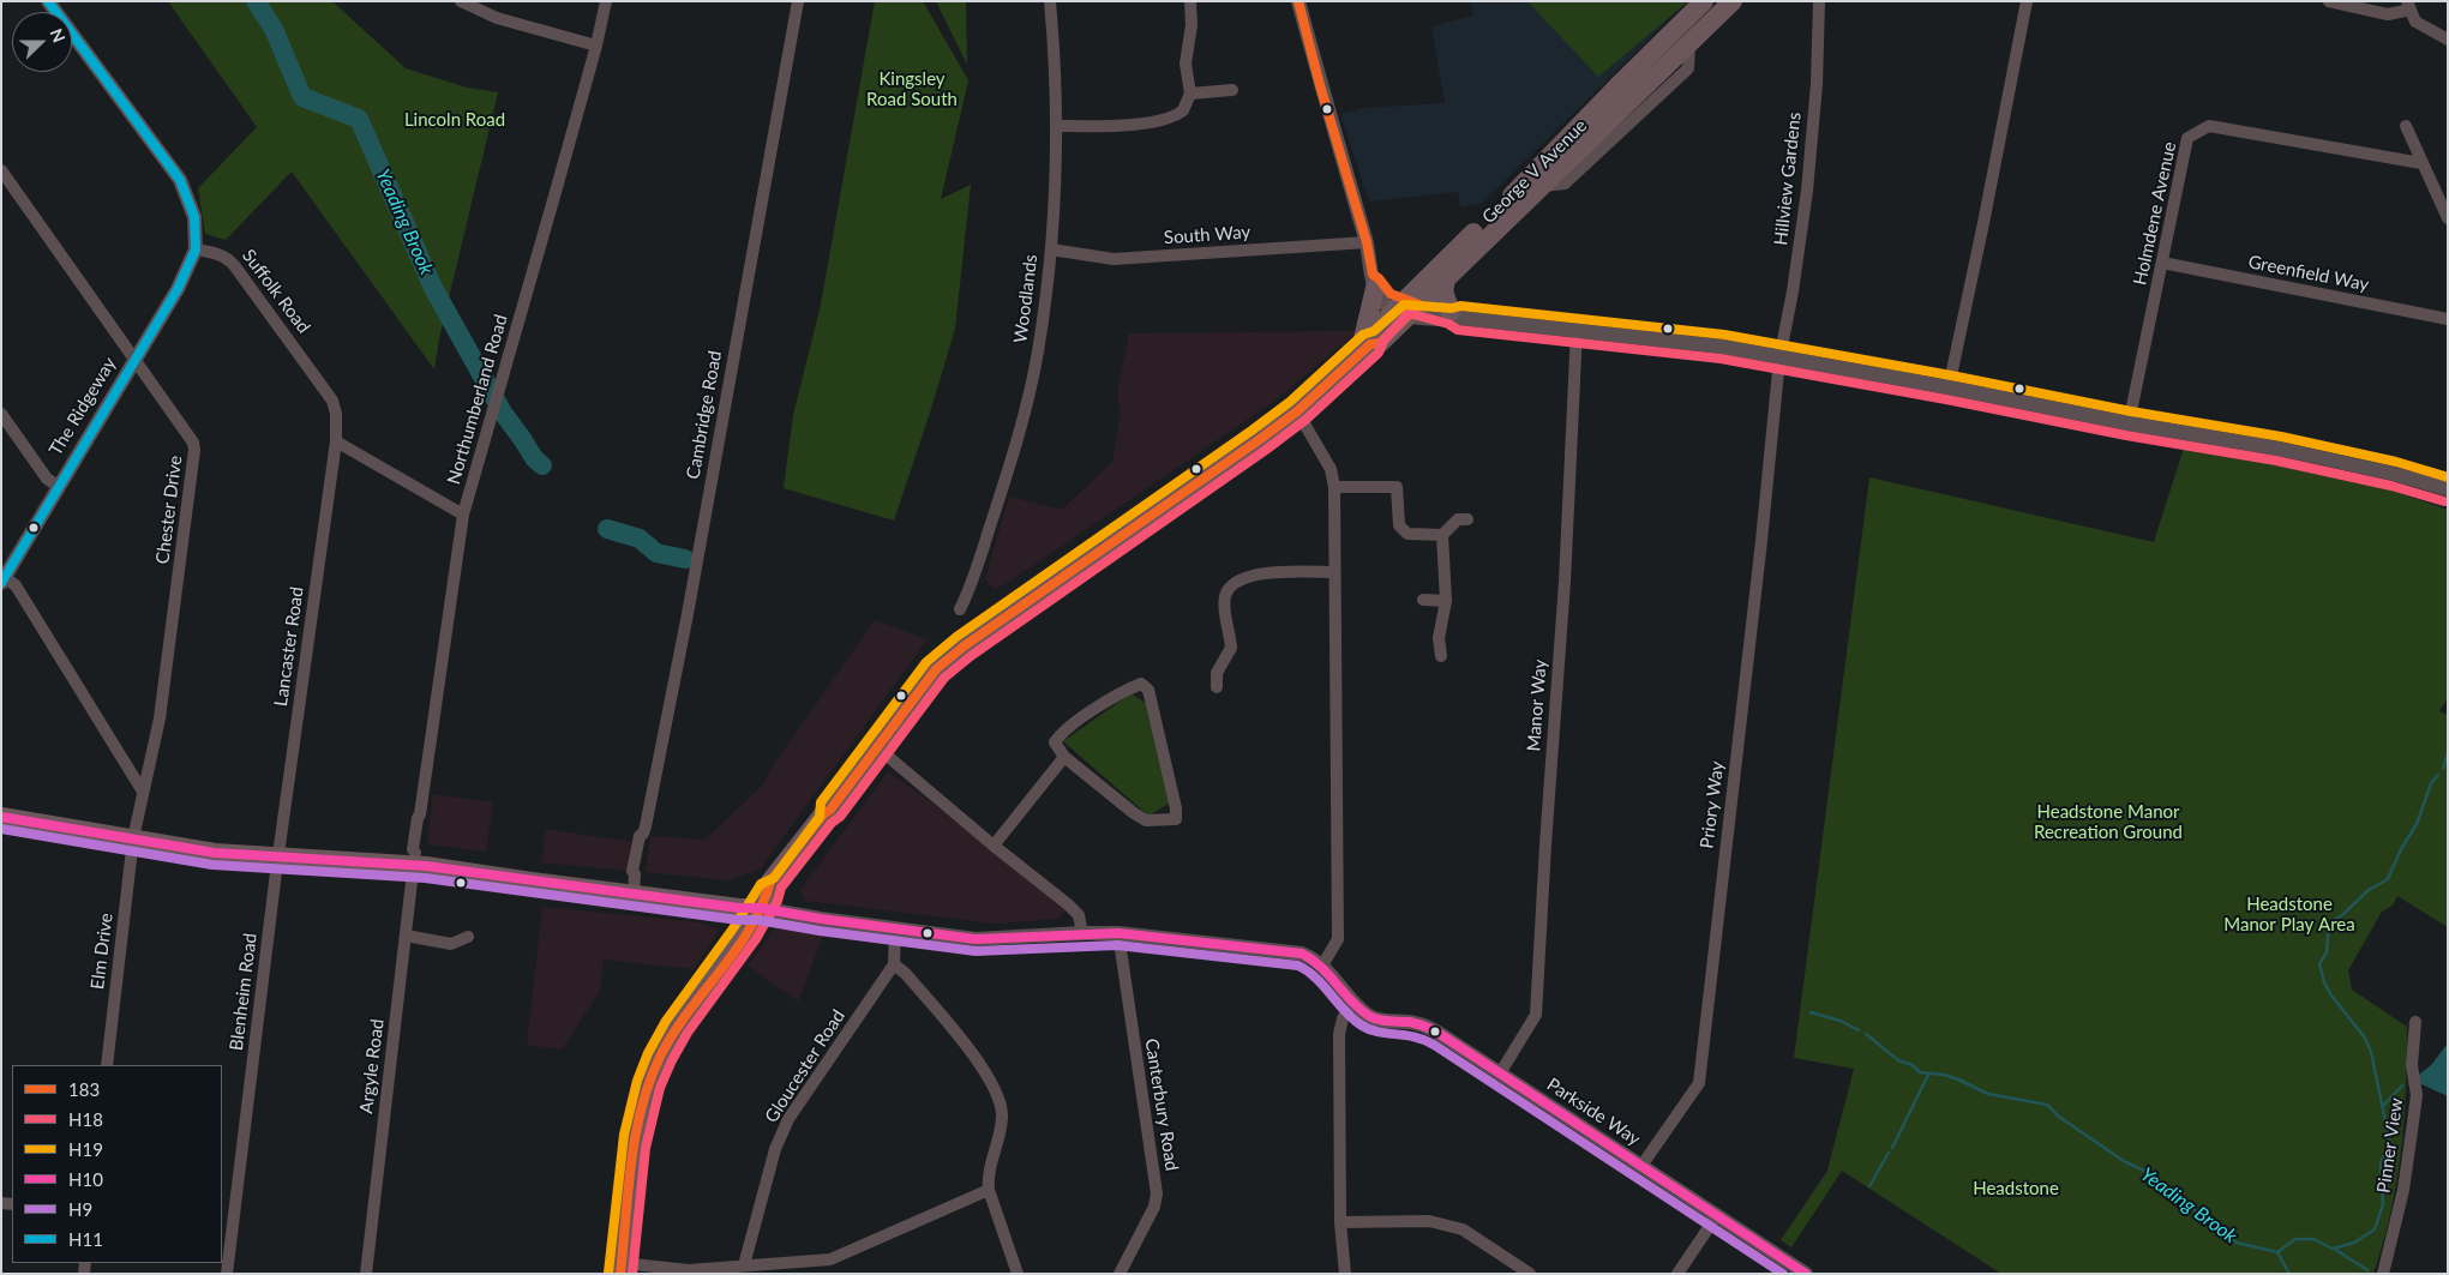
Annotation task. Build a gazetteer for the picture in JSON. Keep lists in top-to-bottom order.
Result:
{
  "streets": {
    "main road": ["George V Avenue"],
    "street": [
      "Hillview Gardens",
      "Holmdene Avenue",
      "South Way",
      "Greenfield Way",
      "Suffolk Road",
      "Woodlands",
      "Northumberland Road",
      "The Ridgeway",
      "Cambridge Road",
      "Chester Drive",
      "Lancaster Road",
      "Manor Way",
      "Priory Way",
      "Elm Drive",
      "Blenheim Road",
      "Argyle Road",
      "Gloucester Road",
      "Canterbury Road",
      "Parkside Way",
      "Pinner View"
    ]
  },
  "crossings": [
    ["Hillview Gardens", "Priory Way"],
    ["Holmdene Avenue", "Greenfield Way"],
    ["South Way", "Woodlands"],
    ["Suffolk Road", "The Ridgeway"],
    ["Suffolk Road", "Lancaster Road"],
    ["Northumberland Road", "Argyle Road"],
    ["The Ridgeway", "Chester Drive"],
    ["Chester Drive", "Elm Drive"],
    ["Lancaster Road", "Blenheim Road"],
    ["Manor Way", "Parkside Way"],
    ["Priory Way", "Parkside Way"]
  ],
  "water": ["Yeading Brook"],
  "parks": [
    "Kingsley Road South",
    "Lincoln Road",
    "Headstone Manor Recreation Ground",
    "Headstone Manor Play Area",
    "Headstone"
  ],
  "lines": [
    "transit line 183",
    "transit line H11",
    "transit line H19",
    "transit line H18",
    "transit line H10",
    "transit line H9"
  ],
  "legend": [
    "183",
    "H18",
    "H19",
    "H10",
    "H9",
    "H11"
  ],
  "north": "right"
}
